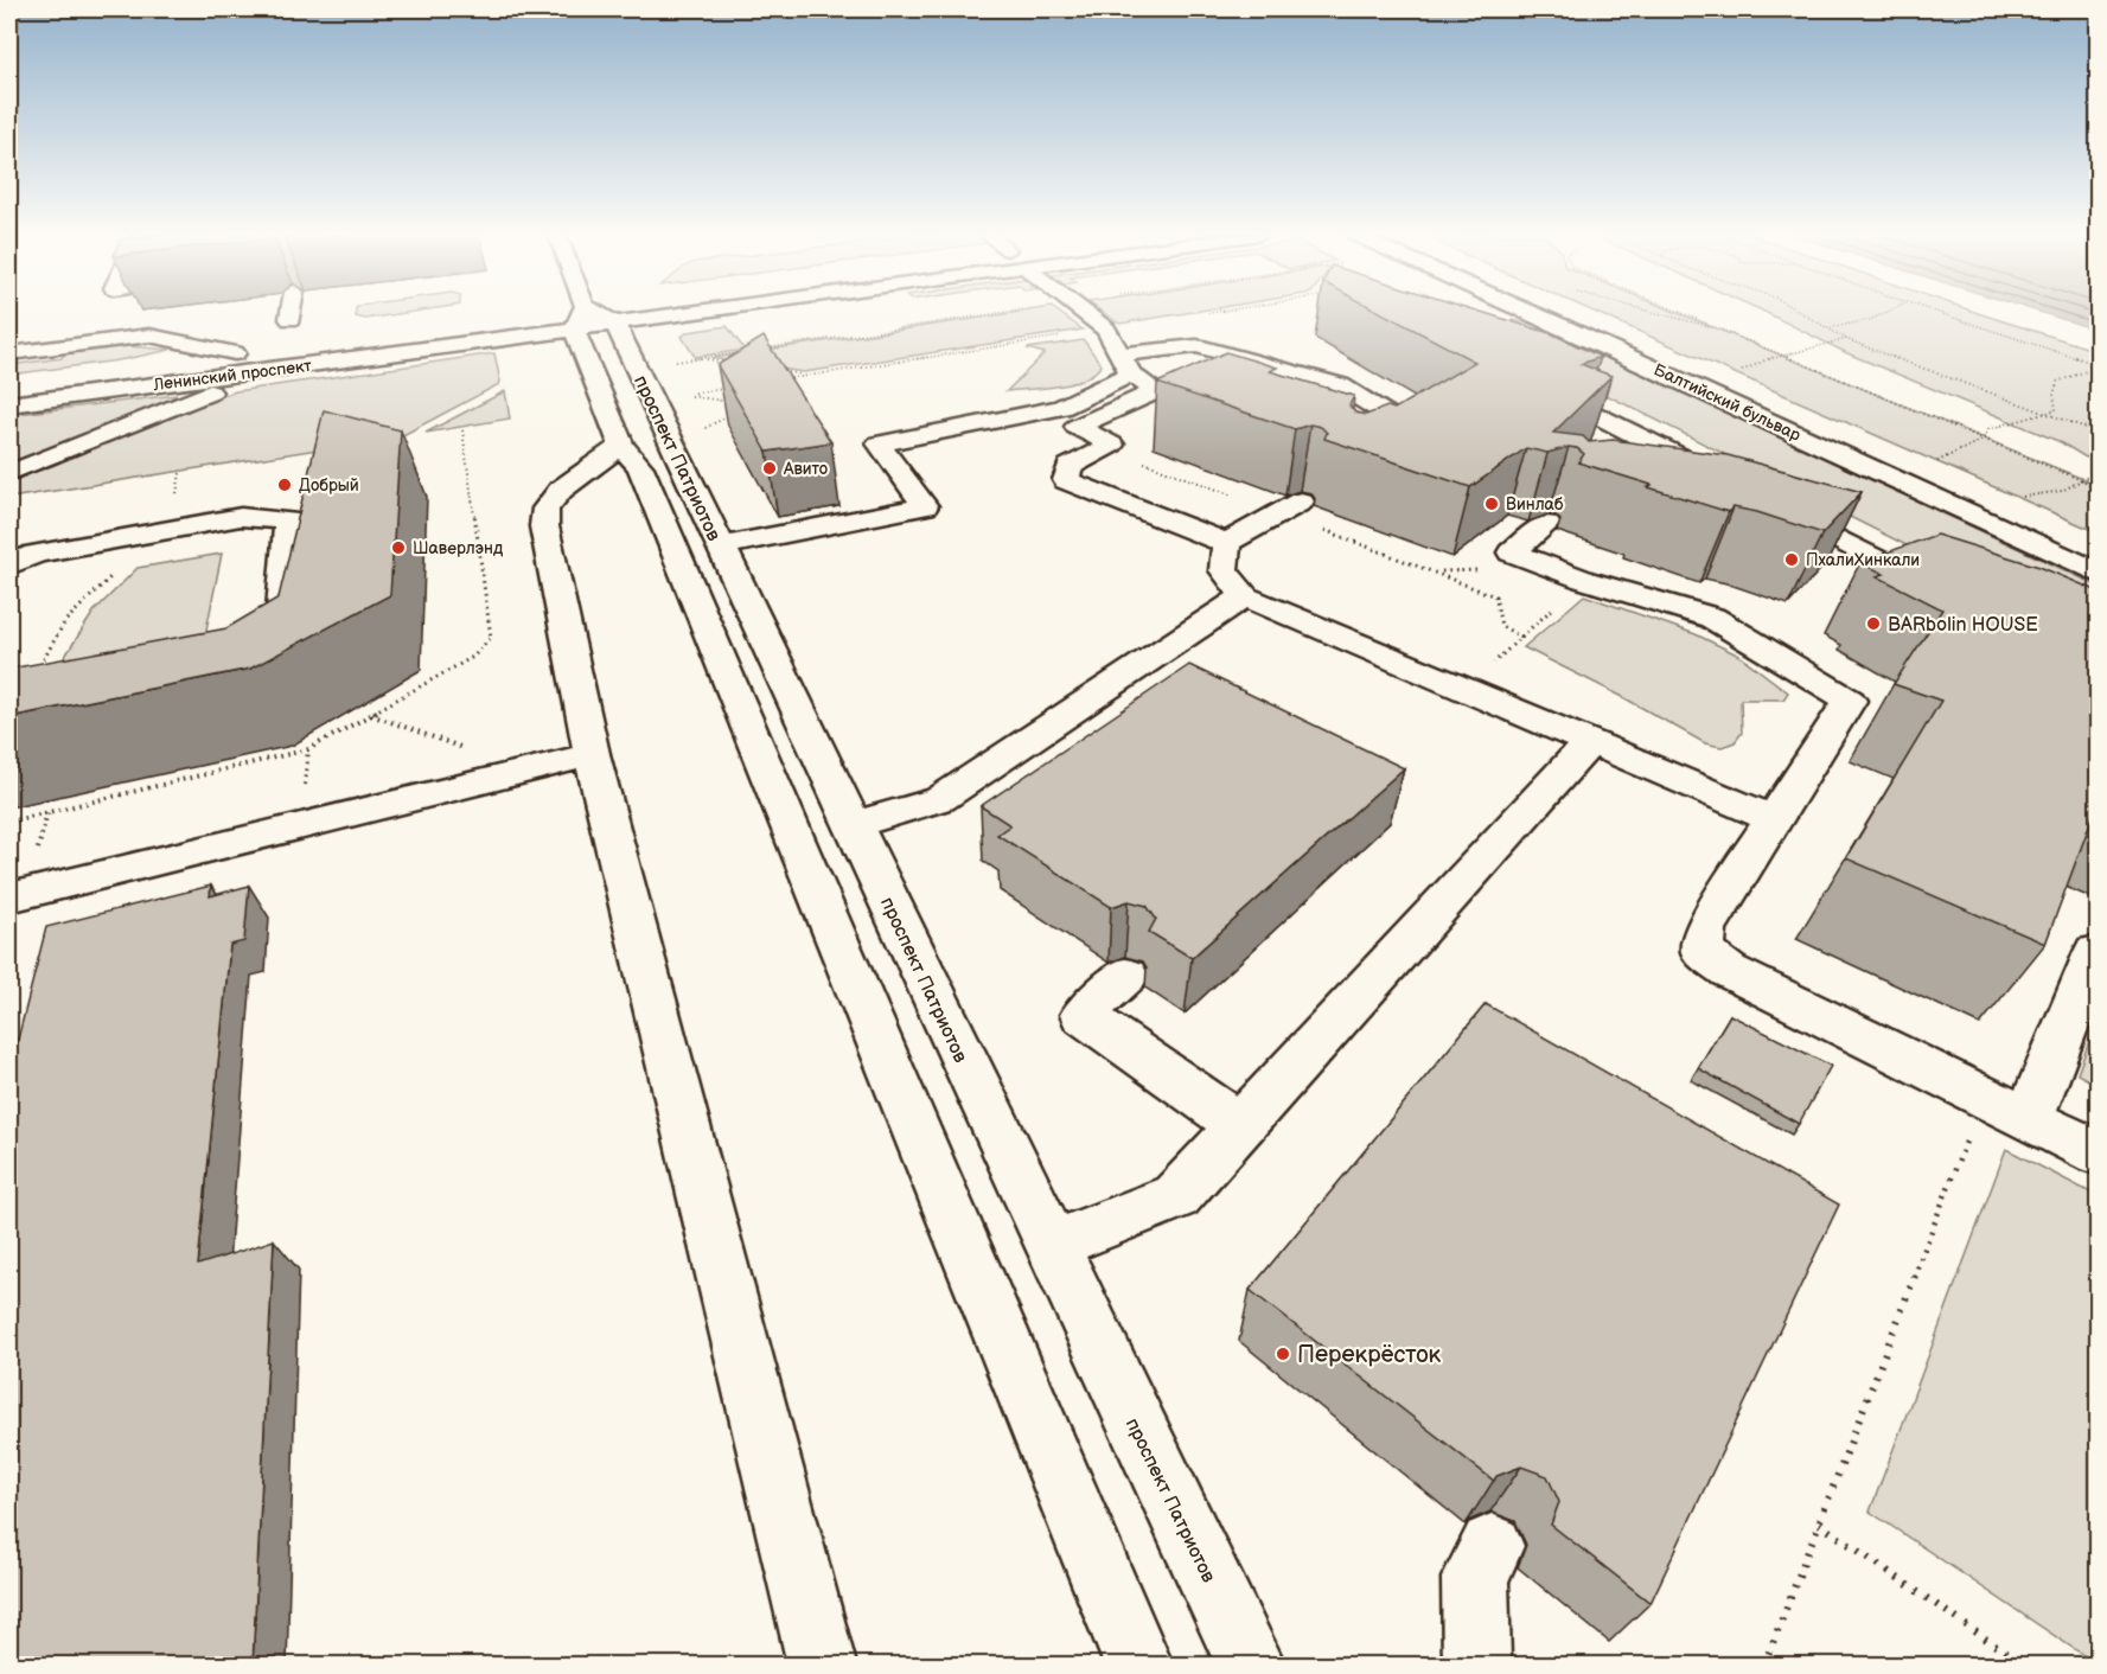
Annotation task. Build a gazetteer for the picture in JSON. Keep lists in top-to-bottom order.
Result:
{
  "streets": {
    "street": ["Ленинский проспект", "Балтийский бульвар", "проспект Патриотов"]
  },
  "crossings": [
    ["Ленинский проспект", "проспект Патриотов"]
  ],
  "places": [
    "Авито",
    "Добрый",
    "Винлаб",
    "Шаверлэнд",
    "ПхалиХинкали",
    "BARbolin HOUSE",
    "Перекрёсток"
  ]
}
